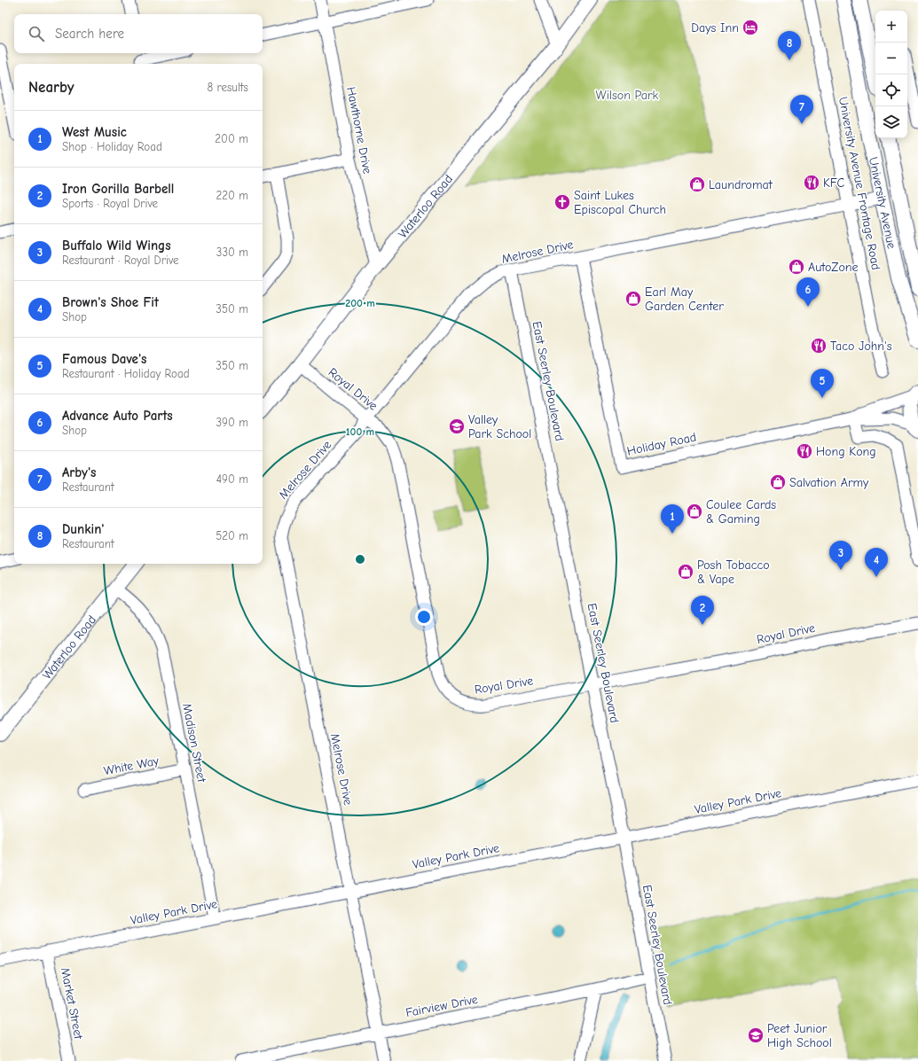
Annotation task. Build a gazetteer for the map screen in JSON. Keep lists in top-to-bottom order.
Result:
{
  "streets": {
    "main road": ["University Avenue", "Waterloo Road"],
    "street": [
      "Hawthorne Drive",
      "University Avenue Frontage Road",
      "Melrose Drive",
      "East Seerley Boulevard",
      "Royal Drive",
      "Holiday Road",
      "Madison Street",
      "White Way",
      "Valley Park Drive",
      "Market Street",
      "Fairview Drive"
    ]
  },
  "crossings": [
    ["Hawthorne Drive", "Waterloo Road"],
    ["University Avenue Frontage Road", "Melrose Drive"],
    ["University Avenue", "Melrose Drive"],
    ["Waterloo Road", "Royal Drive"],
    ["Waterloo Road", "Madison Street"],
    ["Melrose Drive", "East Seerley Boulevard"],
    ["Melrose Drive", "Royal Drive"],
    ["Melrose Drive", "Holiday Road"],
    ["Melrose Drive", "Valley Park Drive"],
    ["Melrose Drive", "Fairview Drive"],
    ["East Seerley Boulevard", "Royal Drive"],
    ["East Seerley Boulevard", "Valley Park Drive"],
    ["East Seerley Boulevard", "Fairview Drive"],
    ["Madison Street", "White Way"],
    ["Madison Street", "Valley Park Drive"],
    ["Valley Park Drive", "Market Street"]
  ],
  "parks": ["Wilson Park"],
  "places": {
    "hotel": ["Days Inn"],
    "restaurant": ["KFC", "Taco John's", "Hong Kong"],
    "shop": [
      "Laundromat",
      "AutoZone",
      "Earl May Garden Center",
      "Salvation Army",
      "Coulee Cards & Gaming",
      "Posh Tobacco & Vape"
    ],
    "church": ["Saint Lukes Episcopal Church"],
    "school or university": ["Valley Park School", "Peet Junior High School"]
  },
  "page": {
    "map_buttons": ["+", "−"],
    "search": "Search here",
    "pins": [
      "8",
      "7",
      "6",
      "5",
      "1",
      "3",
      "4",
      "2"
    ],
    "heading": ["Nearby", "8 results"],
    "list": [
      {
        "mark": "1",
        "name": "West Music",
        "note": "Shop · Holiday Road",
        "value": "200 m"
      },
      {
        "mark": "2",
        "name": "Iron Gorilla Barbell",
        "note": "Sports · Royal Drive",
        "value": "220 m"
      },
      {
        "mark": "3",
        "name": "Buffalo Wild Wings",
        "note": "Restaurant · Royal Drive",
        "value": "330 m"
      },
      {
        "mark": "4",
        "name": "Brown's Shoe Fit",
        "note": "Shop",
        "value": "350 m"
      },
      {
        "mark": "5",
        "name": "Famous Dave's",
        "note": "Restaurant · Holiday Road",
        "value": "350 m"
      },
      {
        "mark": "6",
        "name": "Advance Auto Parts",
        "note": "Shop",
        "value": "390 m"
      },
      {
        "mark": "7",
        "name": "Arby's",
        "note": "Restaurant",
        "value": "490 m"
      },
      {
        "mark": "8",
        "name": "Dunkin'",
        "note": "Restaurant",
        "value": "520 m"
      }
    ]
  },
  "rings": ["200 m", "100 m"]
}
